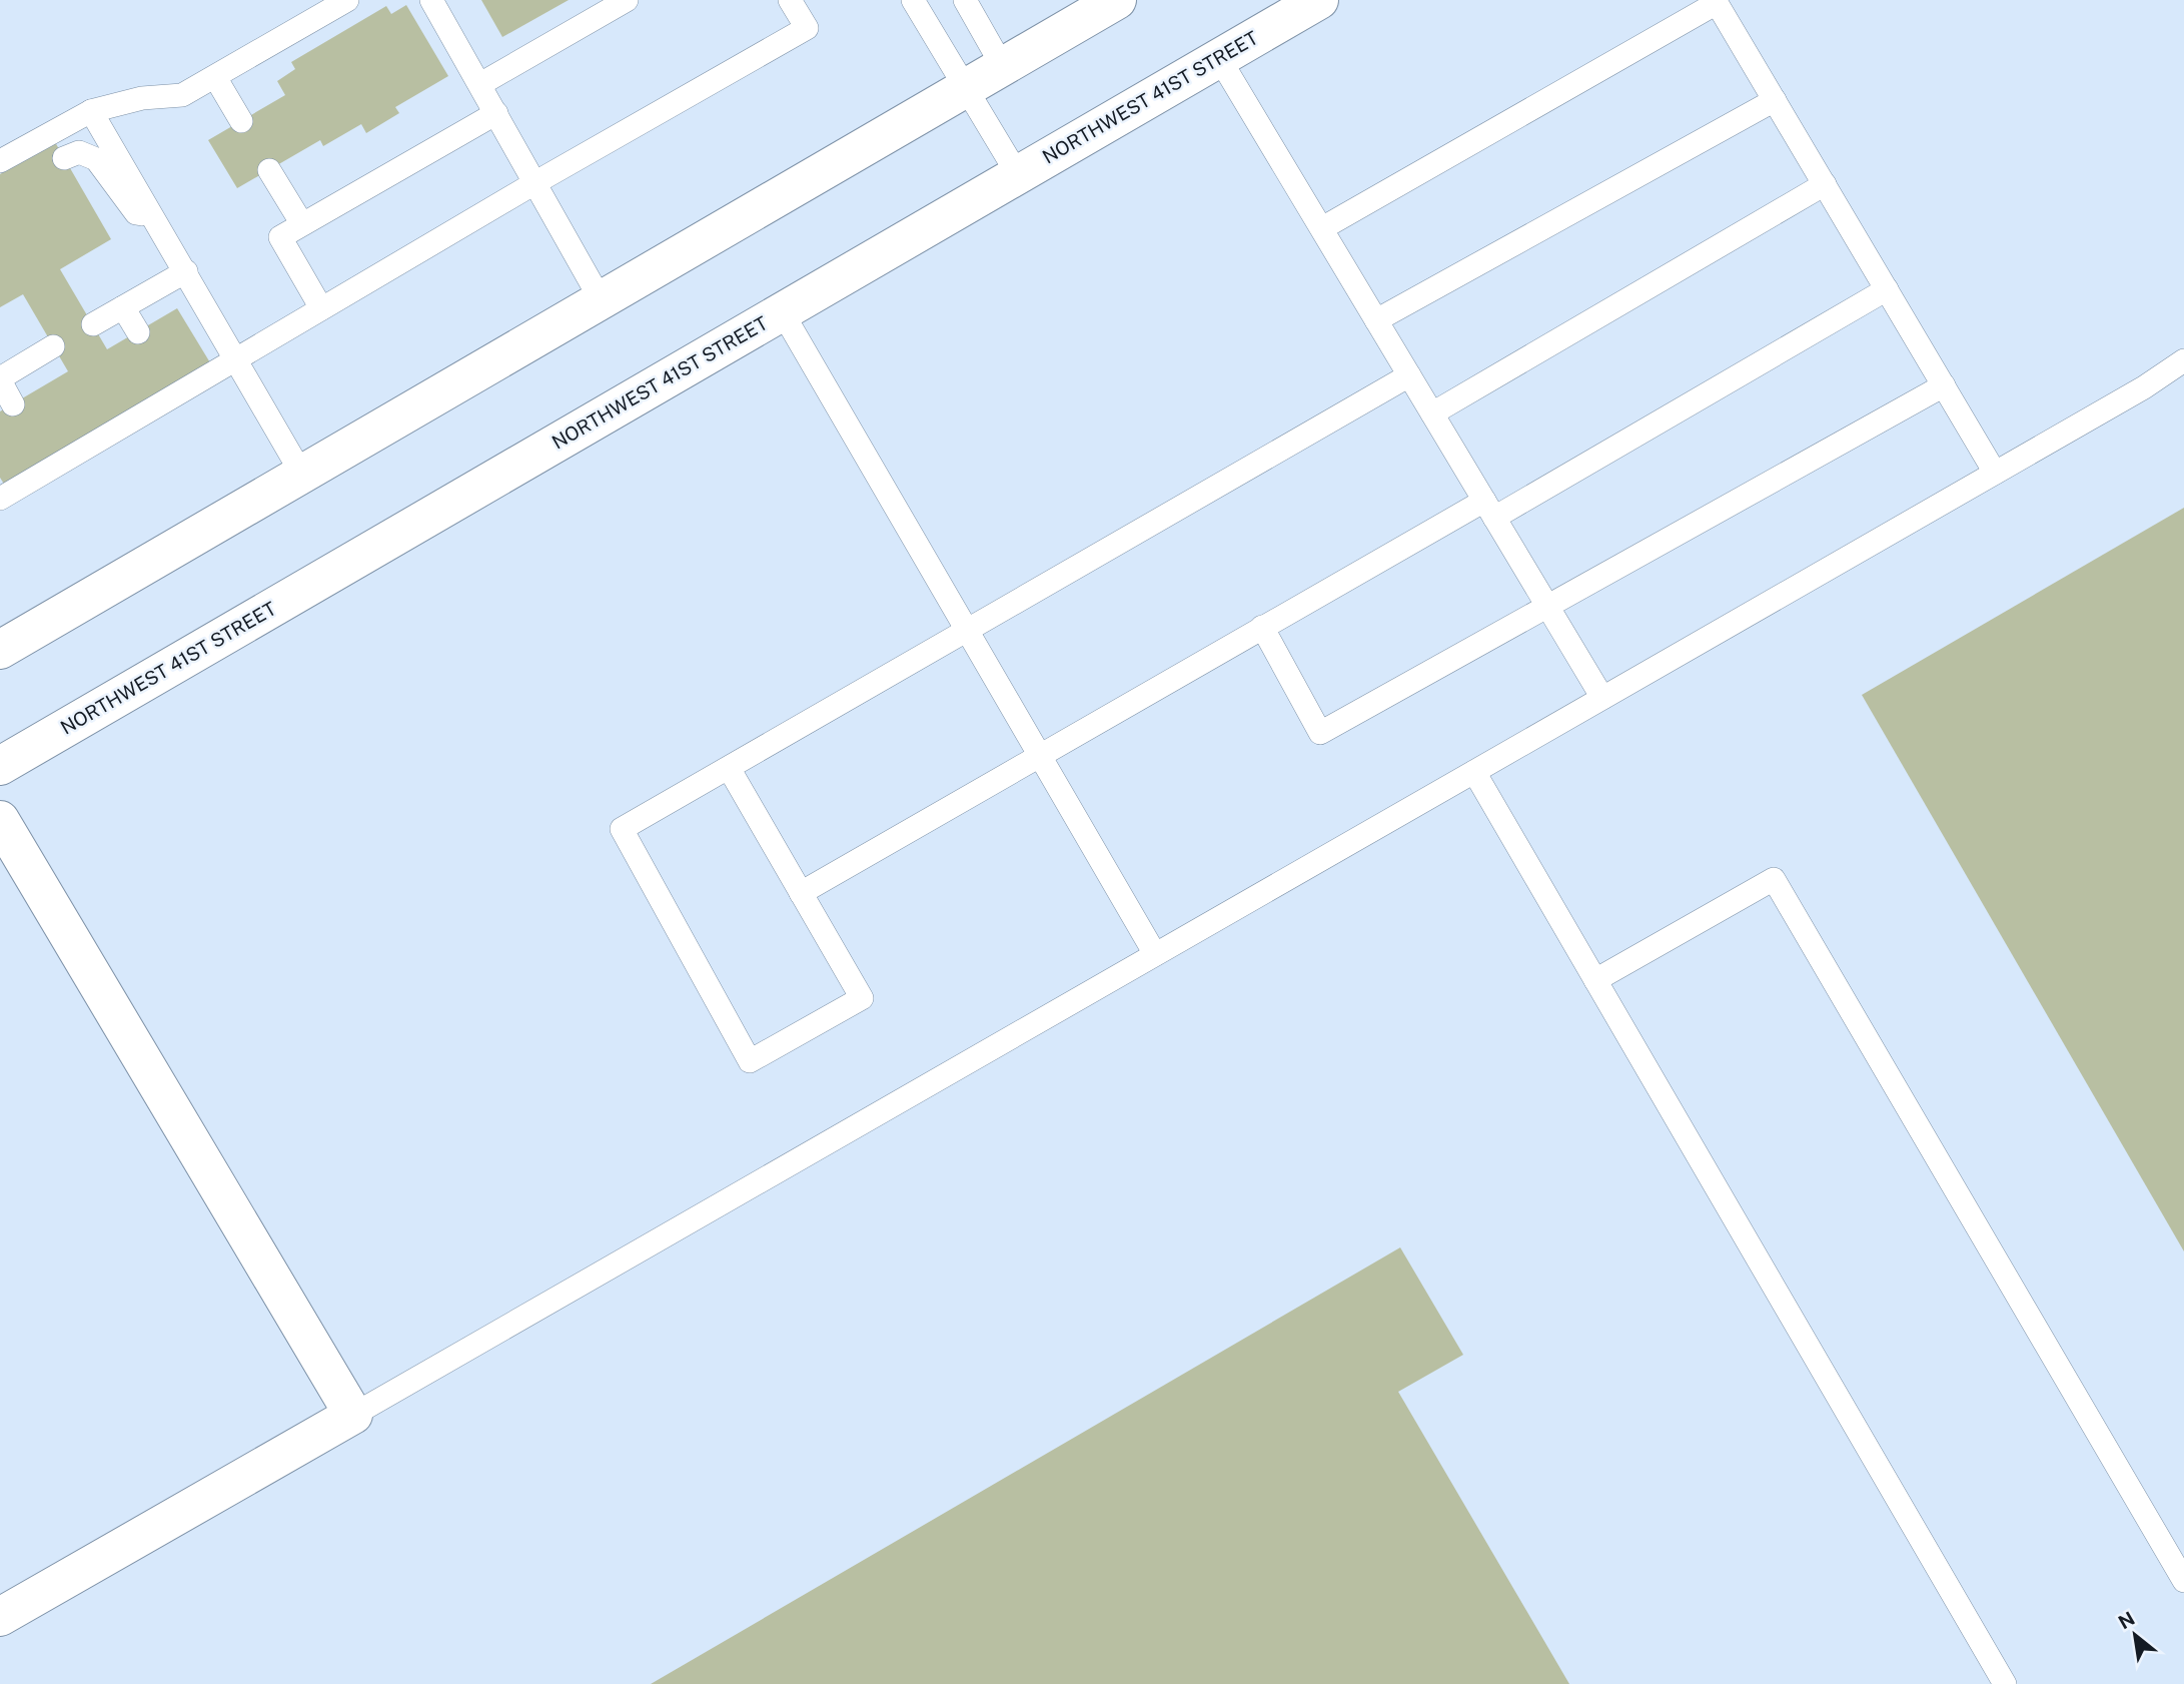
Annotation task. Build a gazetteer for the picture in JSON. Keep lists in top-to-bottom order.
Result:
{
  "streets": {
    "main road": ["NORTHWEST 41ST STREET"]
  },
  "north": "top left"
}
